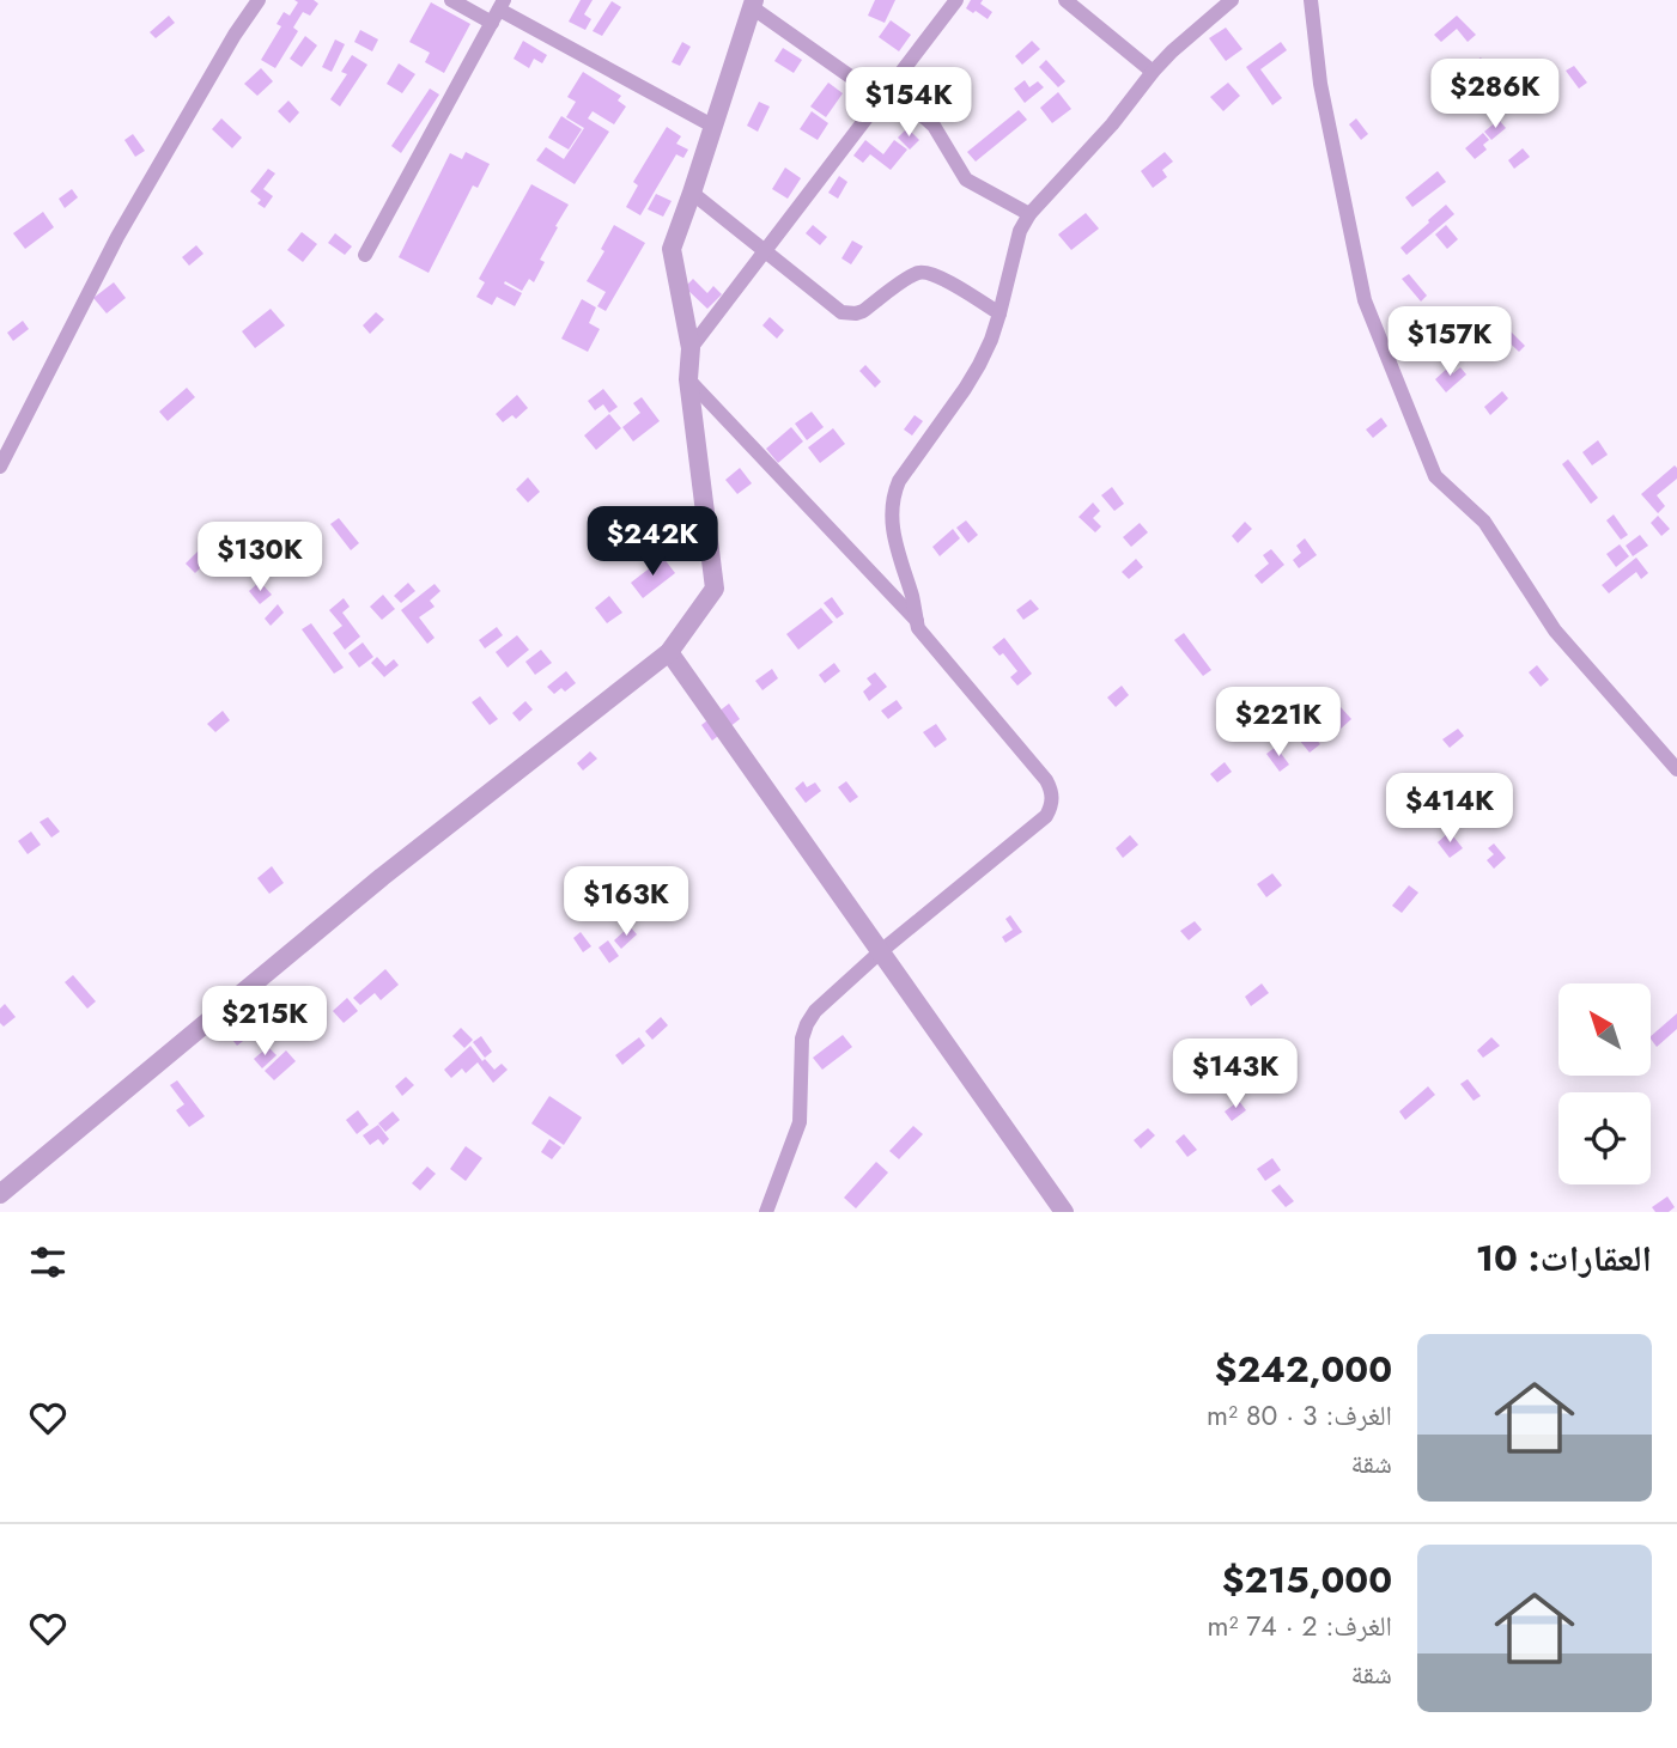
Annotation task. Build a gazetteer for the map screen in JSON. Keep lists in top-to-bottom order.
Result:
{
  "north": "top left",
  "page": {
    "price": [
      "$286K",
      "$154K",
      "$157K",
      "$242K",
      "$130K",
      "$221K",
      "$414K",
      "$163K",
      "$215K",
      "$143K"
    ],
    "heading": "العقارات: 10",
    "list": [
      {
        "name": "$242,000",
        "note": "الغرف: 3 · 80 m² · شقة"
      },
      {
        "name": "$215,000",
        "note": "الغرف: 2 · 74 m² · شقة"
      }
    ]
  }
}
